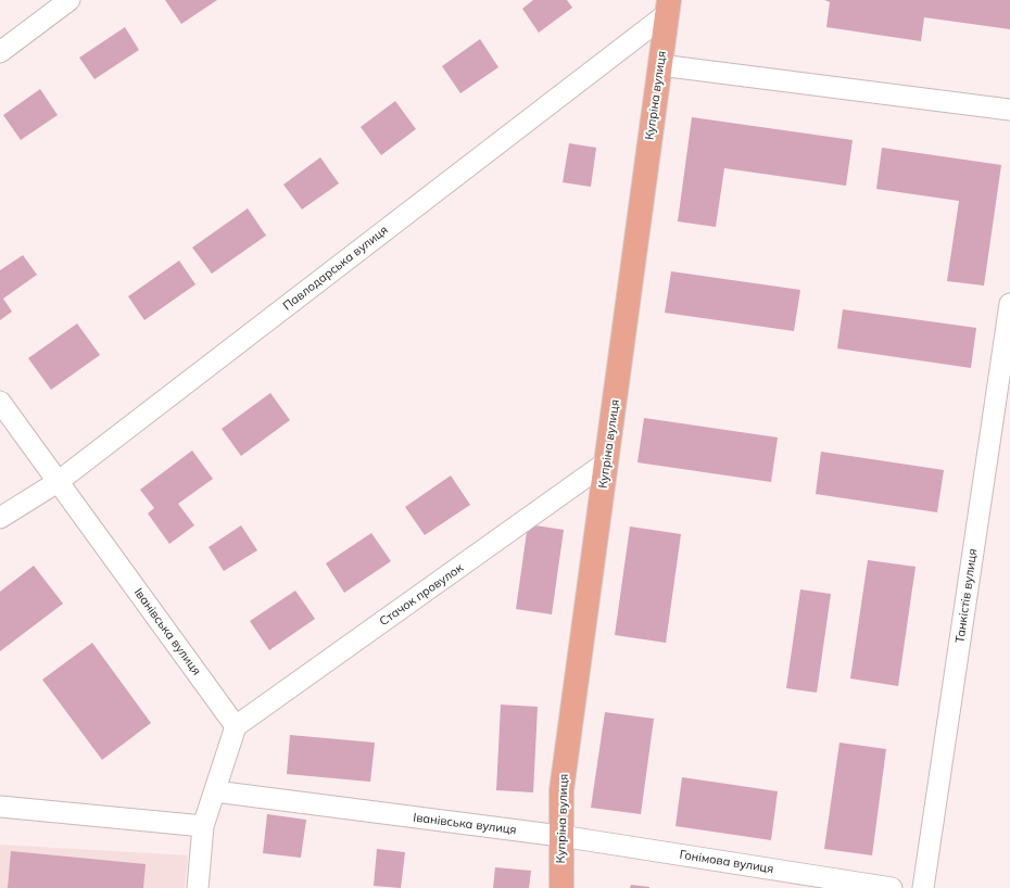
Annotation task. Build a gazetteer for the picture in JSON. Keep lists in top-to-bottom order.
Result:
{
  "streets": {
    "main road": ["Купріна вулиця"],
    "street": [
      "Павлодарська вулиця",
      "Стачок провулок",
      "Танкістів вулиця",
      "Іванівська вулиця",
      "Гонімова вулиця"
    ]
  },
  "crossings": [
    ["Купріна вулиця", "Павлодарська вулиця"],
    ["Купріна вулиця", "Стачок провулок"],
    ["Купріна вулиця", "Іванівська вулиця"],
    ["Купріна вулиця", "Гонімова вулиця"],
    ["Павлодарська вулиця", "Іванівська вулиця"],
    ["Стачок провулок", "Іванівська вулиця"],
    ["Іванівська вулиця", "Гонімова вулиця"]
  ]
}
